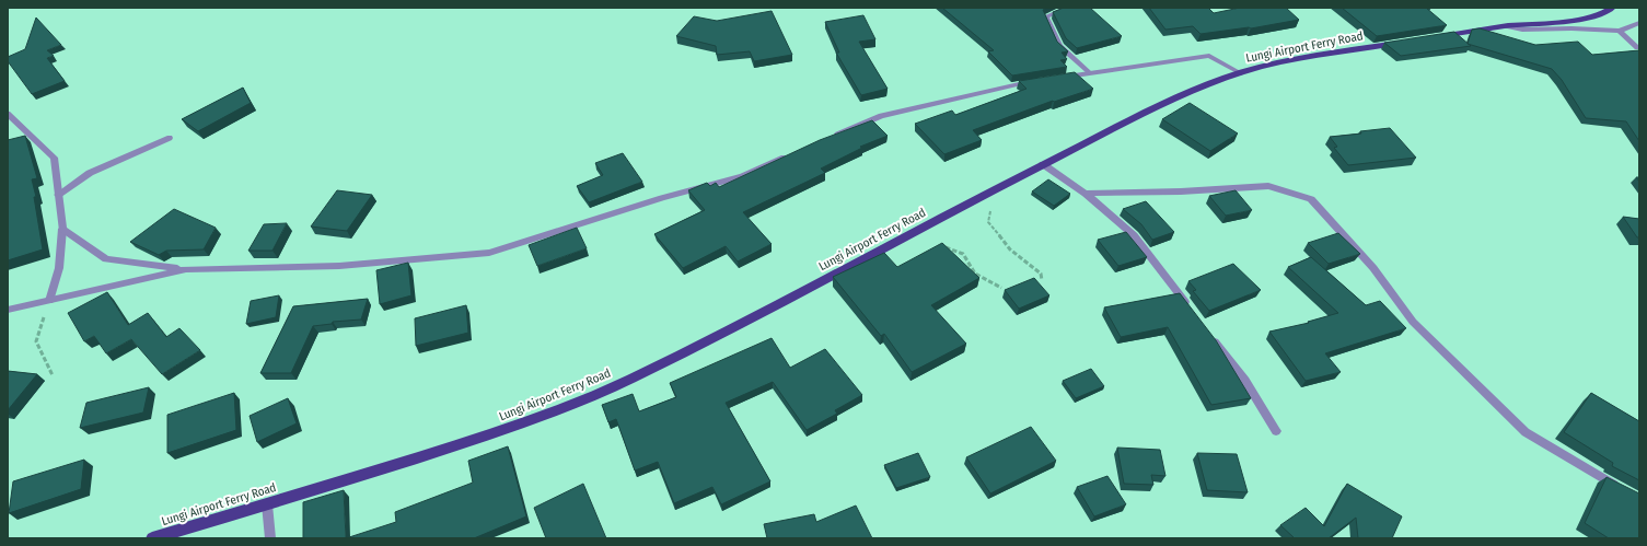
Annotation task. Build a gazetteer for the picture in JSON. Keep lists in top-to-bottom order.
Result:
{
  "streets": {
    "main road": ["Lungi Airport Ferry Road"]
  }
}
